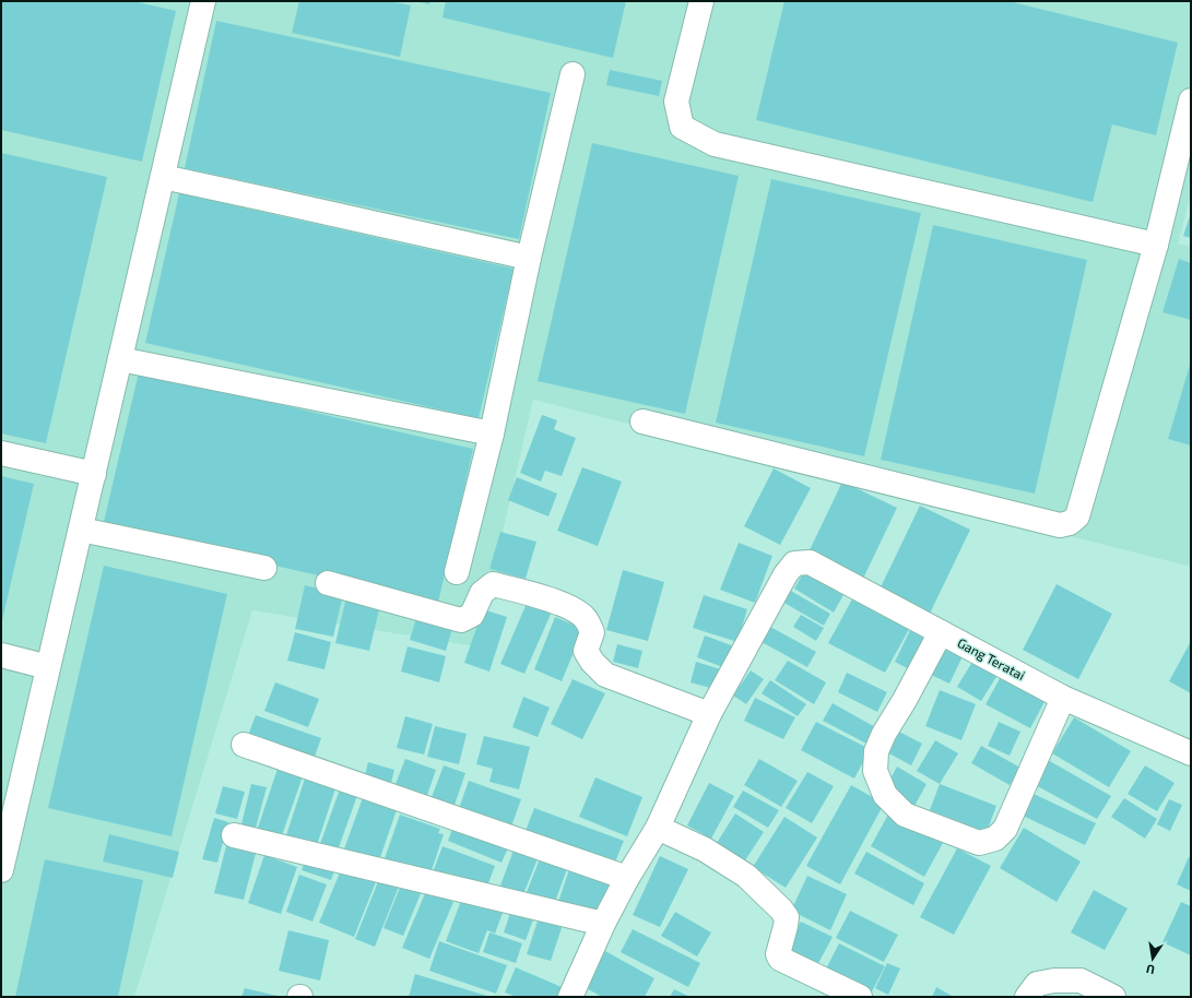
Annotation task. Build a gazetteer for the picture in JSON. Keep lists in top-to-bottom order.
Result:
{
  "streets": {
    "street": ["Gang Teratai"]
  },
  "north": "bottom"
}
